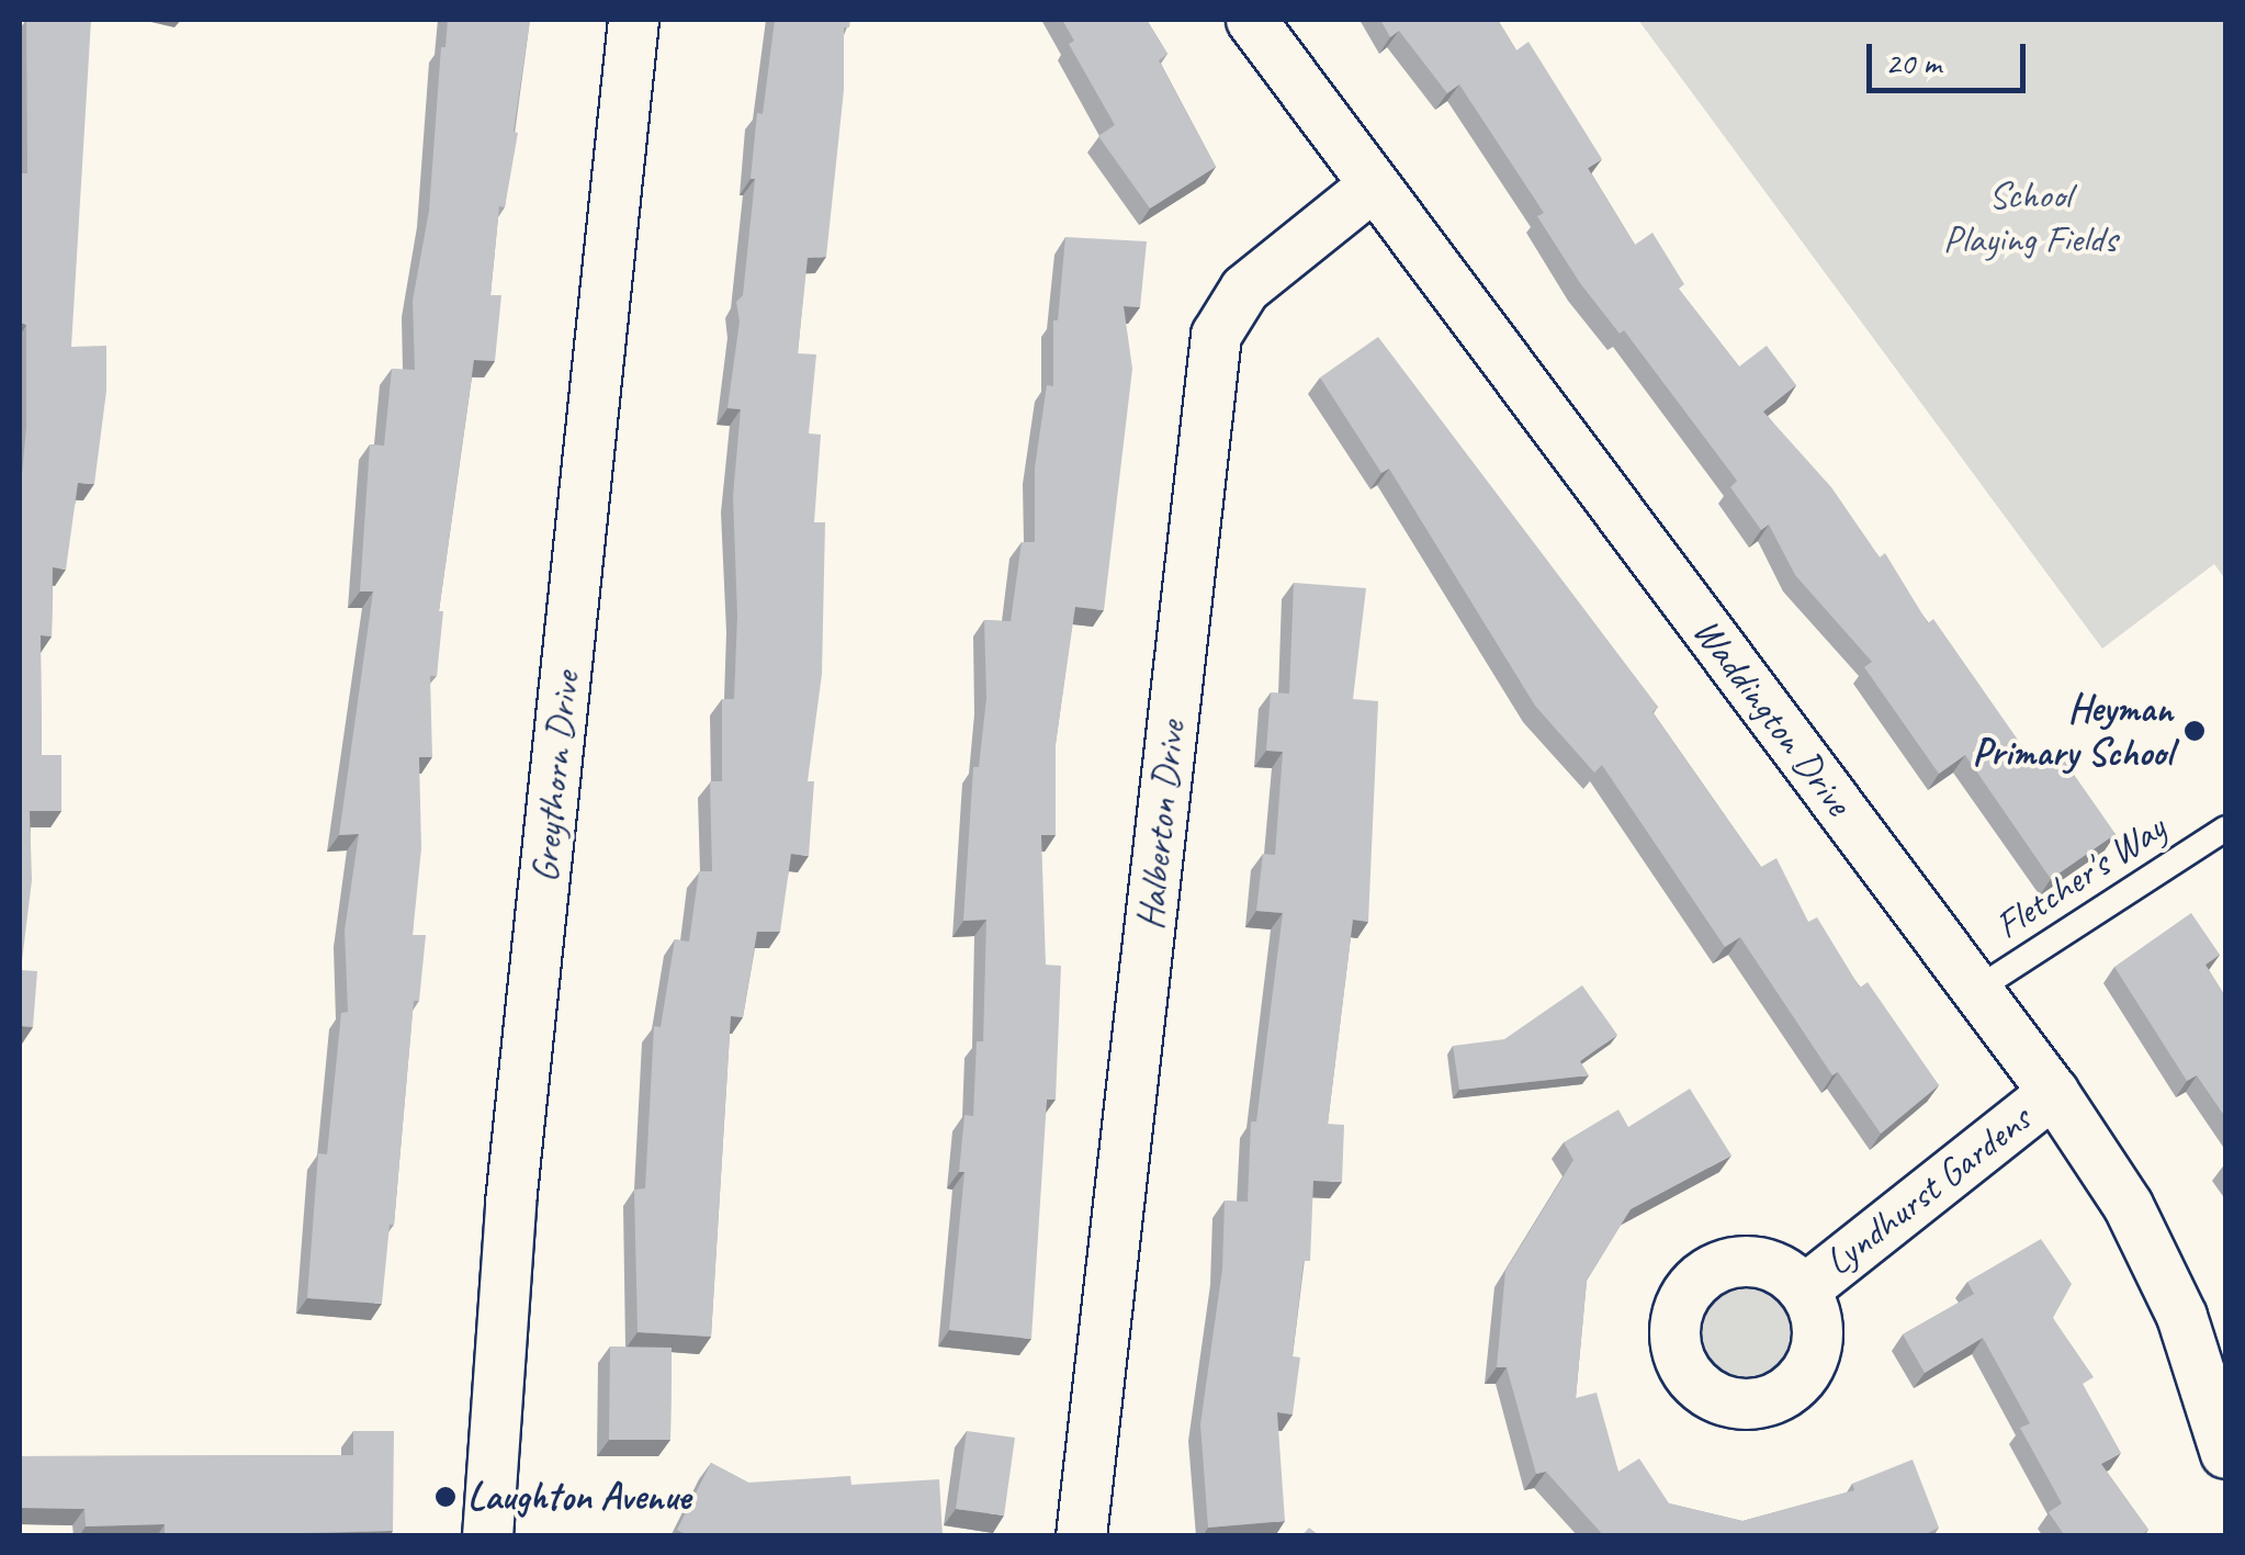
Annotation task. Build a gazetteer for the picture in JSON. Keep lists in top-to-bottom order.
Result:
{
  "streets": {
    "street": [
      "Waddington Drive",
      "Greythorn Drive",
      "Halberton Drive",
      "Lyndhurst Gardens"
    ],
    "lane": ["Fletcher's Way"]
  },
  "crossings": [
    ["Waddington Drive", "Halberton Drive"],
    ["Waddington Drive", "Fletcher's Way"],
    ["Waddington Drive", "Lyndhurst Gardens"]
  ],
  "parks": ["School Playing Fields"],
  "places": ["Heyman Primary School", "Laughton Avenue"],
  "scale_bar": "20 m"
}
